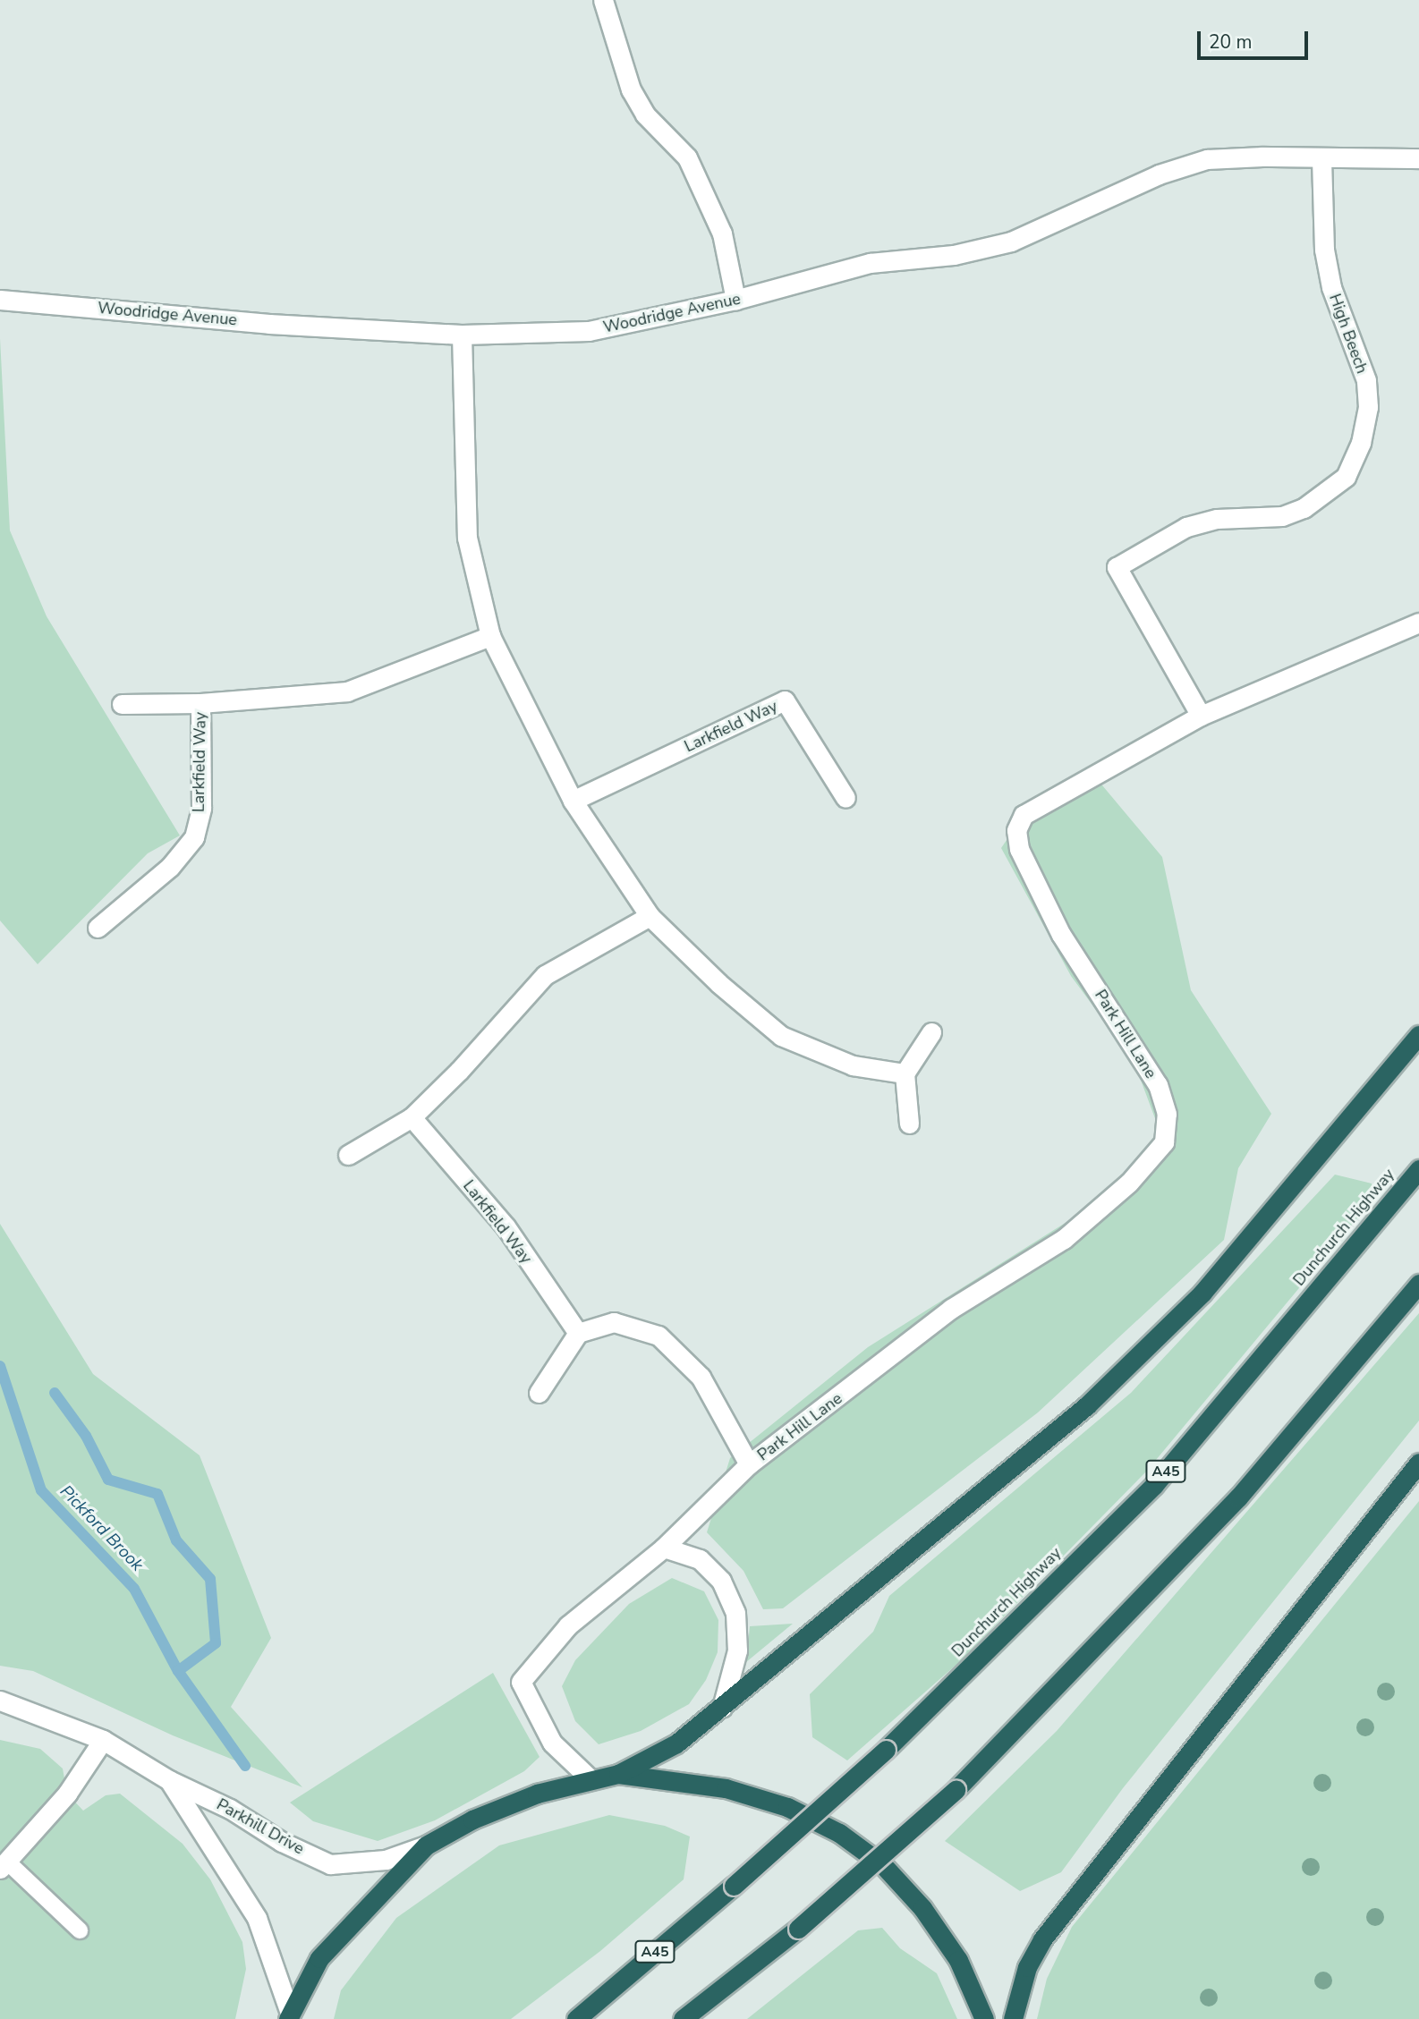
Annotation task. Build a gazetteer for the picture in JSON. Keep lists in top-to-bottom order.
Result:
{
  "streets": {
    "highway": ["Dunchurch Highway", "A45"],
    "street": [
      "Woodridge Avenue",
      "High Beech",
      "Larkfield Way",
      "Park Hill Lane",
      "Parkhill Drive"
    ]
  },
  "crossings": [
    ["Woodridge Avenue", "High Beech"],
    ["High Beech", "Park Hill Lane"]
  ],
  "water": ["Pickford Brook"],
  "scale_bar": "20 m"
}
